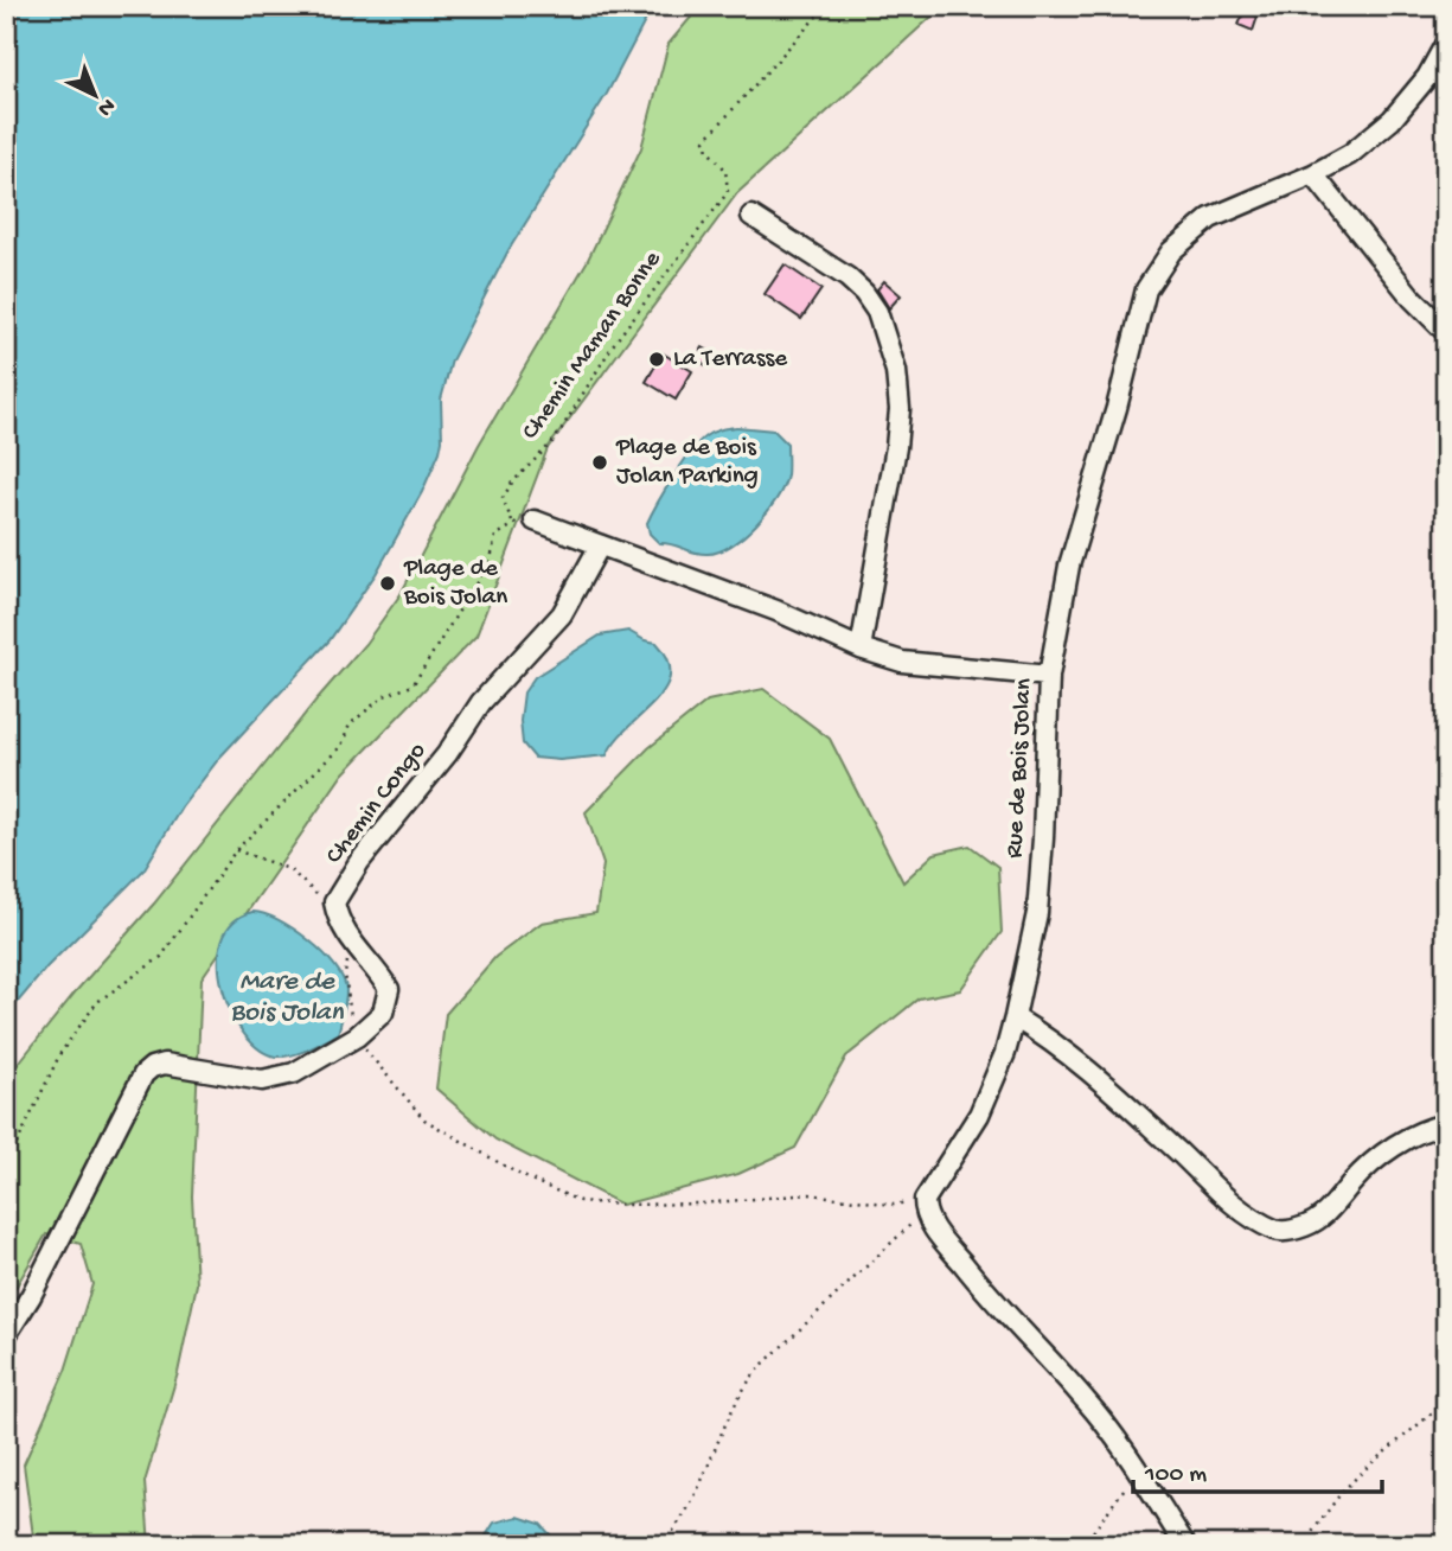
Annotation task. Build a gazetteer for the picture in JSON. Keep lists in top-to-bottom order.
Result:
{
  "streets": {
    "street": ["Rue de Bois Jolan", "Chemin Congo"],
    "path": ["Chemin Maman Bonne"]
  },
  "water": ["Mare de Bois Jolan"],
  "places": ["La Terrasse", "Plage de Bois Jolan Parking", "Plage de Bois Jolan"],
  "scale_bar": "100 m",
  "north": "bottom right"
}
